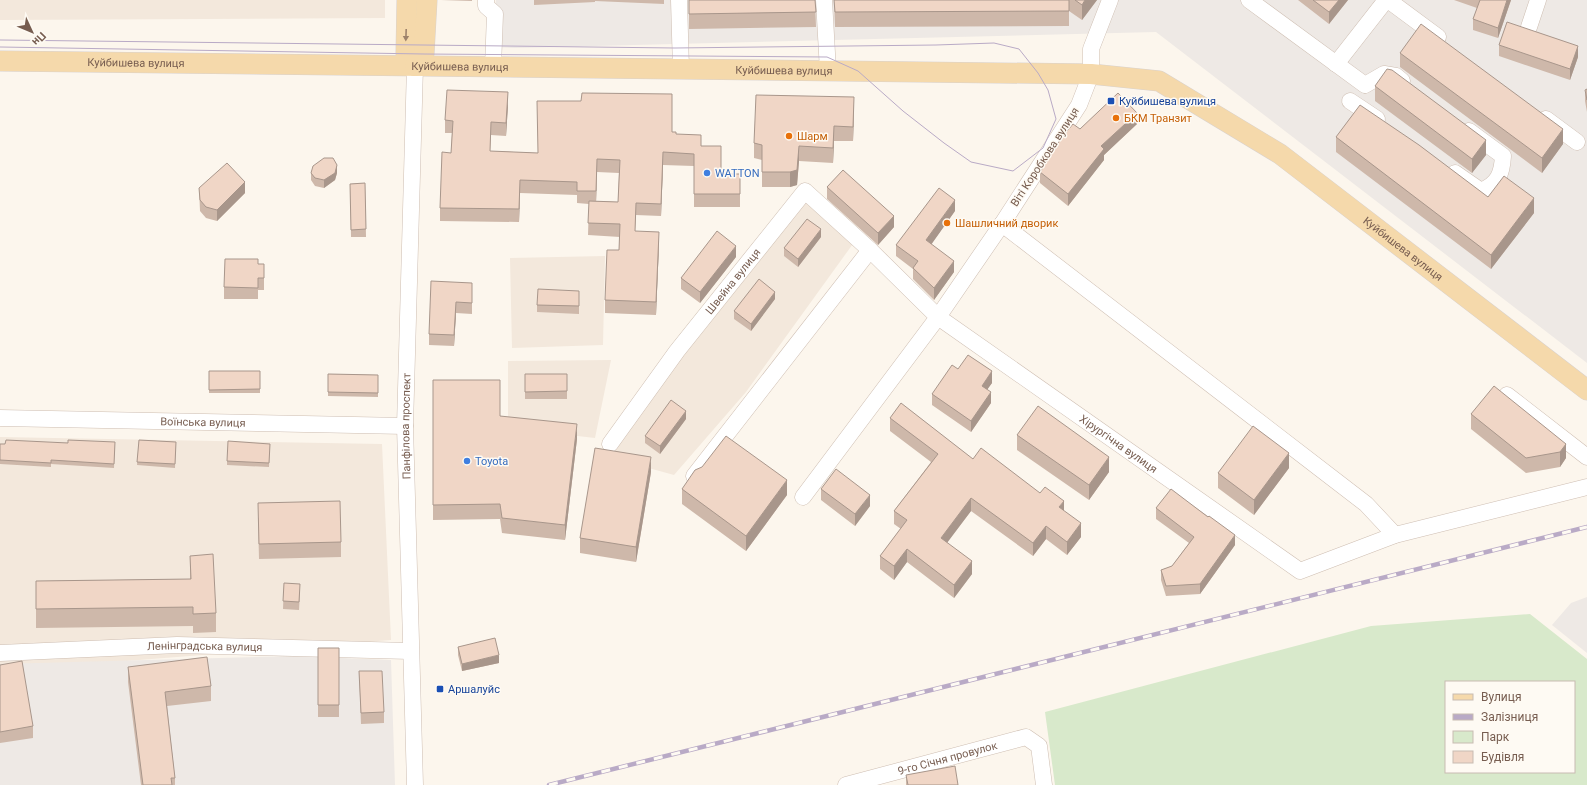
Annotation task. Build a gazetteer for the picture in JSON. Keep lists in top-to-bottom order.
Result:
{
  "streets": {
    "main road": ["Куйбишева вулиця", "Панфілова проспект"],
    "street": [
      "Віті Коробкова вулиця",
      "Швейна вулиця",
      "Воїнська вулиця",
      "Хірургічна вулиця",
      "Ленінградська вулиця",
      "9-го Січня провулок"
    ]
  },
  "crossings": [
    ["Куйбишева вулиця", "Віті Коробкова вулиця"],
    ["Куйбишева вулиця", "Панфілова проспект"],
    ["Віті Коробкова вулиця", "Швейна вулиця"],
    ["Віті Коробкова вулиця", "Хірургічна вулиця"],
    ["Швейна вулиця", "Хірургічна вулиця"],
    ["Воїнська вулиця", "Панфілова проспект"],
    ["Панфілова проспект", "Ленінградська вулиця"]
  ],
  "places": {
    "transit": ["Куйбишева вулиця", "Аршалуйс"],
    "other": [
      "БКМ Транзит",
      "Шарм",
      "WATTON",
      "Шашличний дворик",
      "Toyota"
    ]
  },
  "legend": [
    "Вулиця",
    "Залізниця",
    "Парк",
    "Будівля"
  ],
  "north": "bottom right"
}
